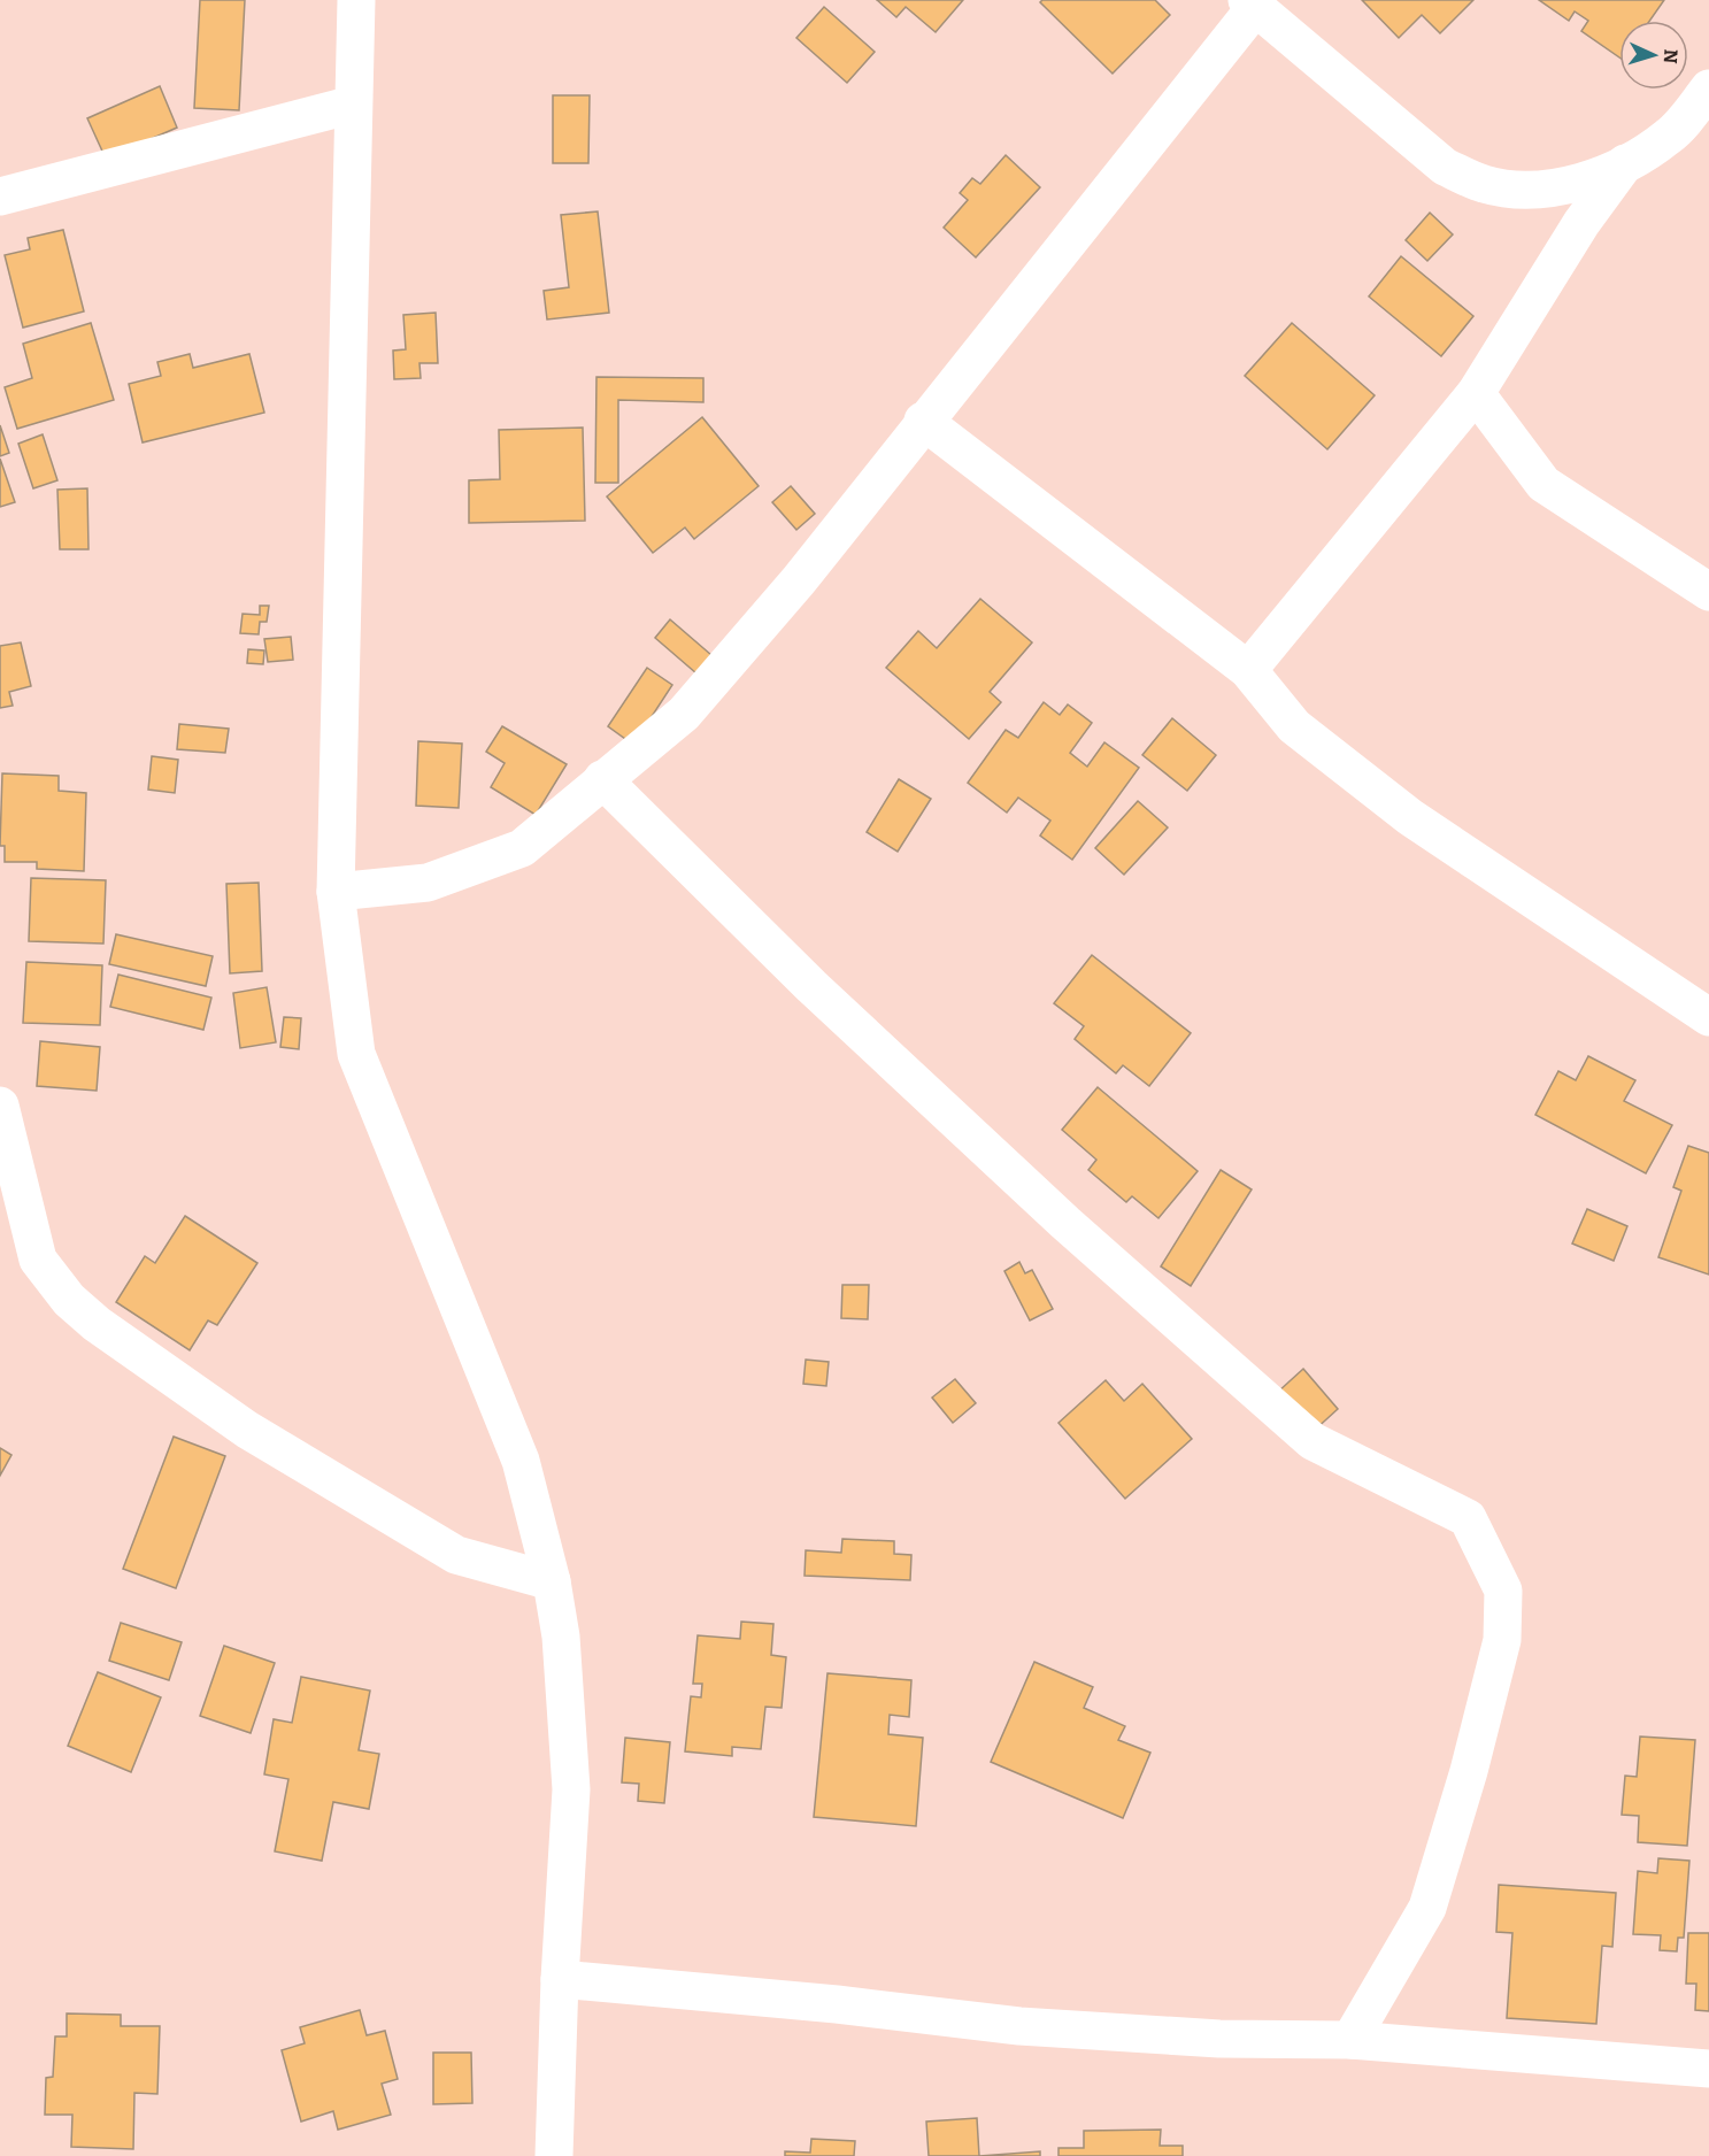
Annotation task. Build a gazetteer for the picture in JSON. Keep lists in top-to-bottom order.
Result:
{
  "north": "right"
}
